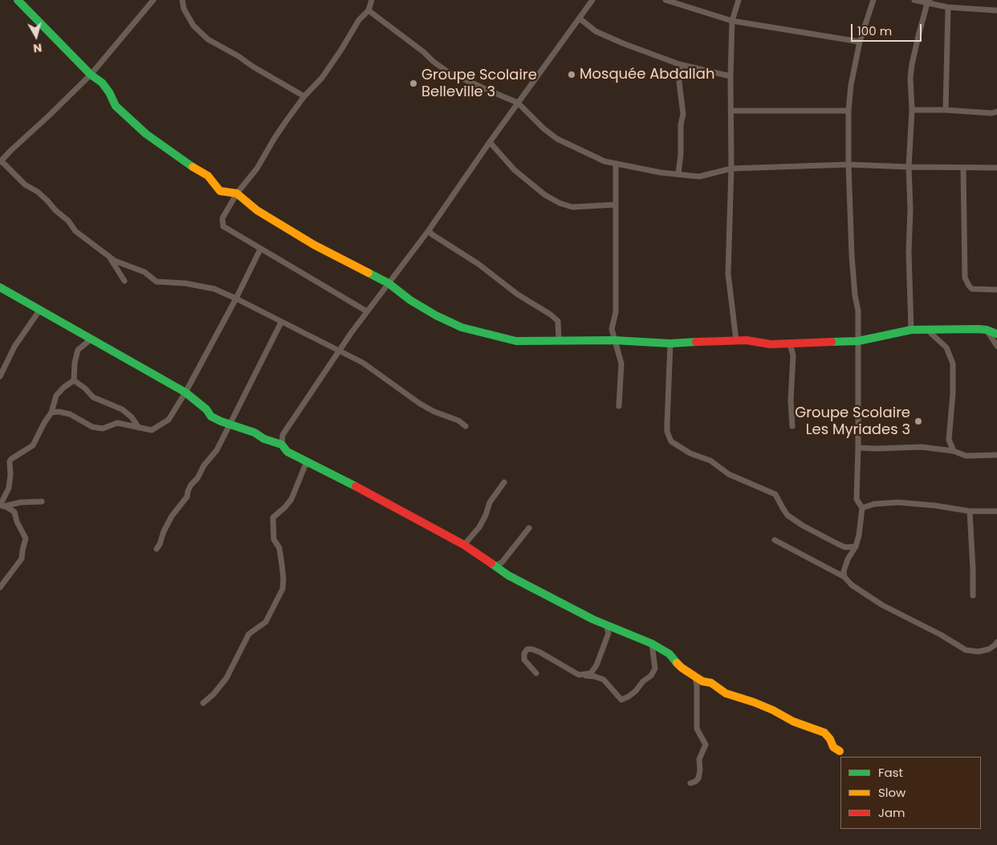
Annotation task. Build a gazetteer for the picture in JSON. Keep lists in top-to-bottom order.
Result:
{
  "places": ["Mosquée Abdallah", "Groupe Scolaire Belleville 3", "Groupe Scolaire Les Myriades 3"],
  "legend": ["Fast", "Slow", "Jam"],
  "scale_bar": "100 m",
  "north": "bottom"
}
